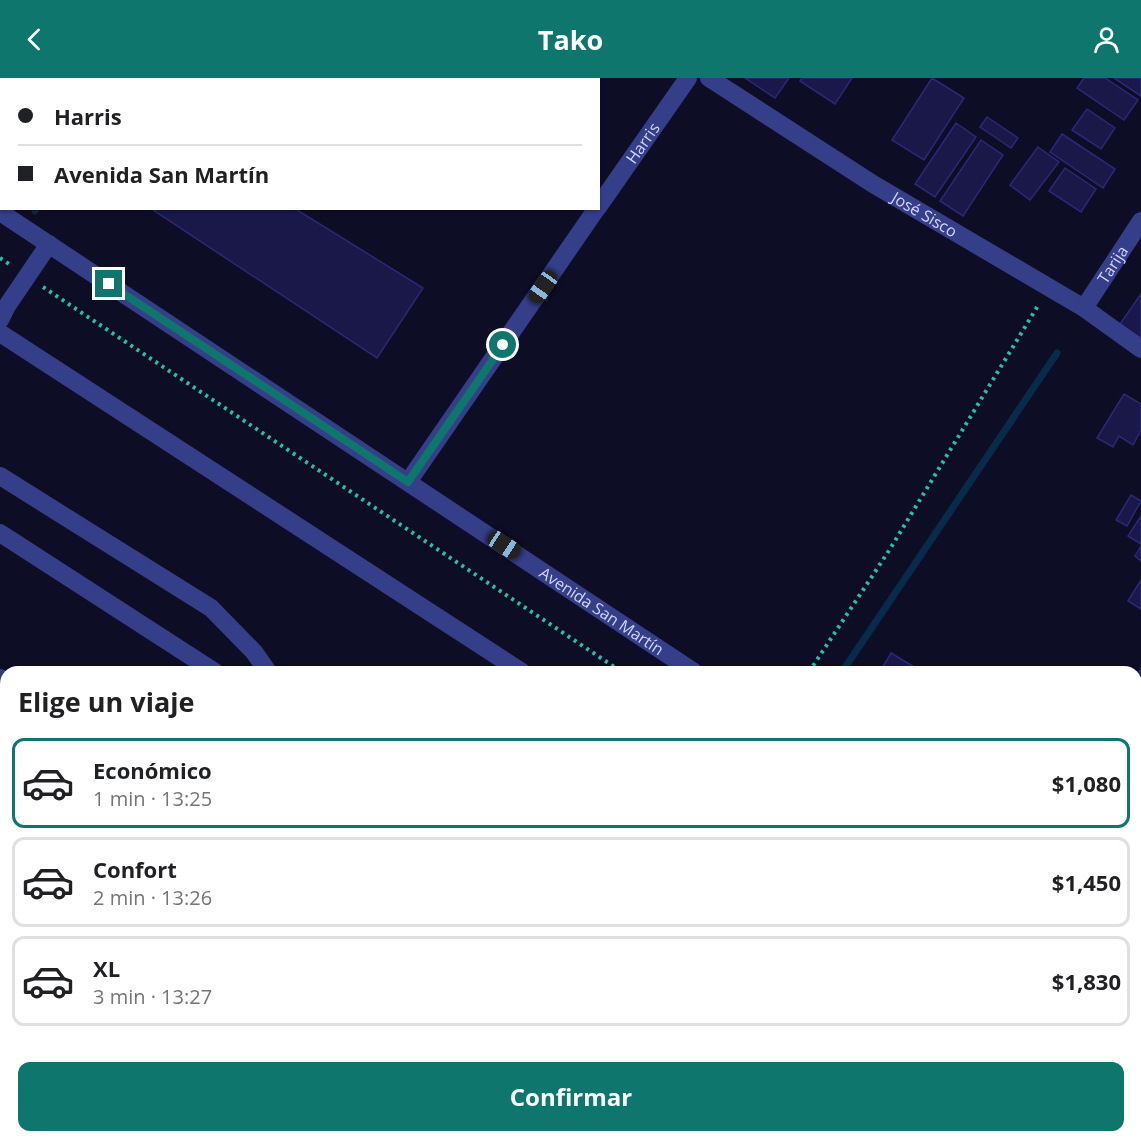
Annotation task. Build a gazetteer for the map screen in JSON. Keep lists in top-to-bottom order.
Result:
{
  "streets": {
    "street": [
      "Harris",
      "José Sisco",
      "Tarija",
      "Avenida San Martín"
    ]
  },
  "crossings": [
    ["Harris", "Avenida San Martín"],
    ["José Sisco", "Tarija"]
  ],
  "page": {
    "header": "Tako",
    "banner": ["Harris", "Avenida San Martín"],
    "heading": "Elige un viaje",
    "list": [
      {
        "name": "Económico",
        "note": "1 min · 13:25",
        "value": "$1,080"
      },
      {
        "name": "Confort",
        "note": "2 min · 13:26",
        "value": "$1,450"
      },
      {
        "name": "XL",
        "note": "3 min · 13:27",
        "value": "$1,830"
      }
    ],
    "buttons": "Confirmar"
  }
}
